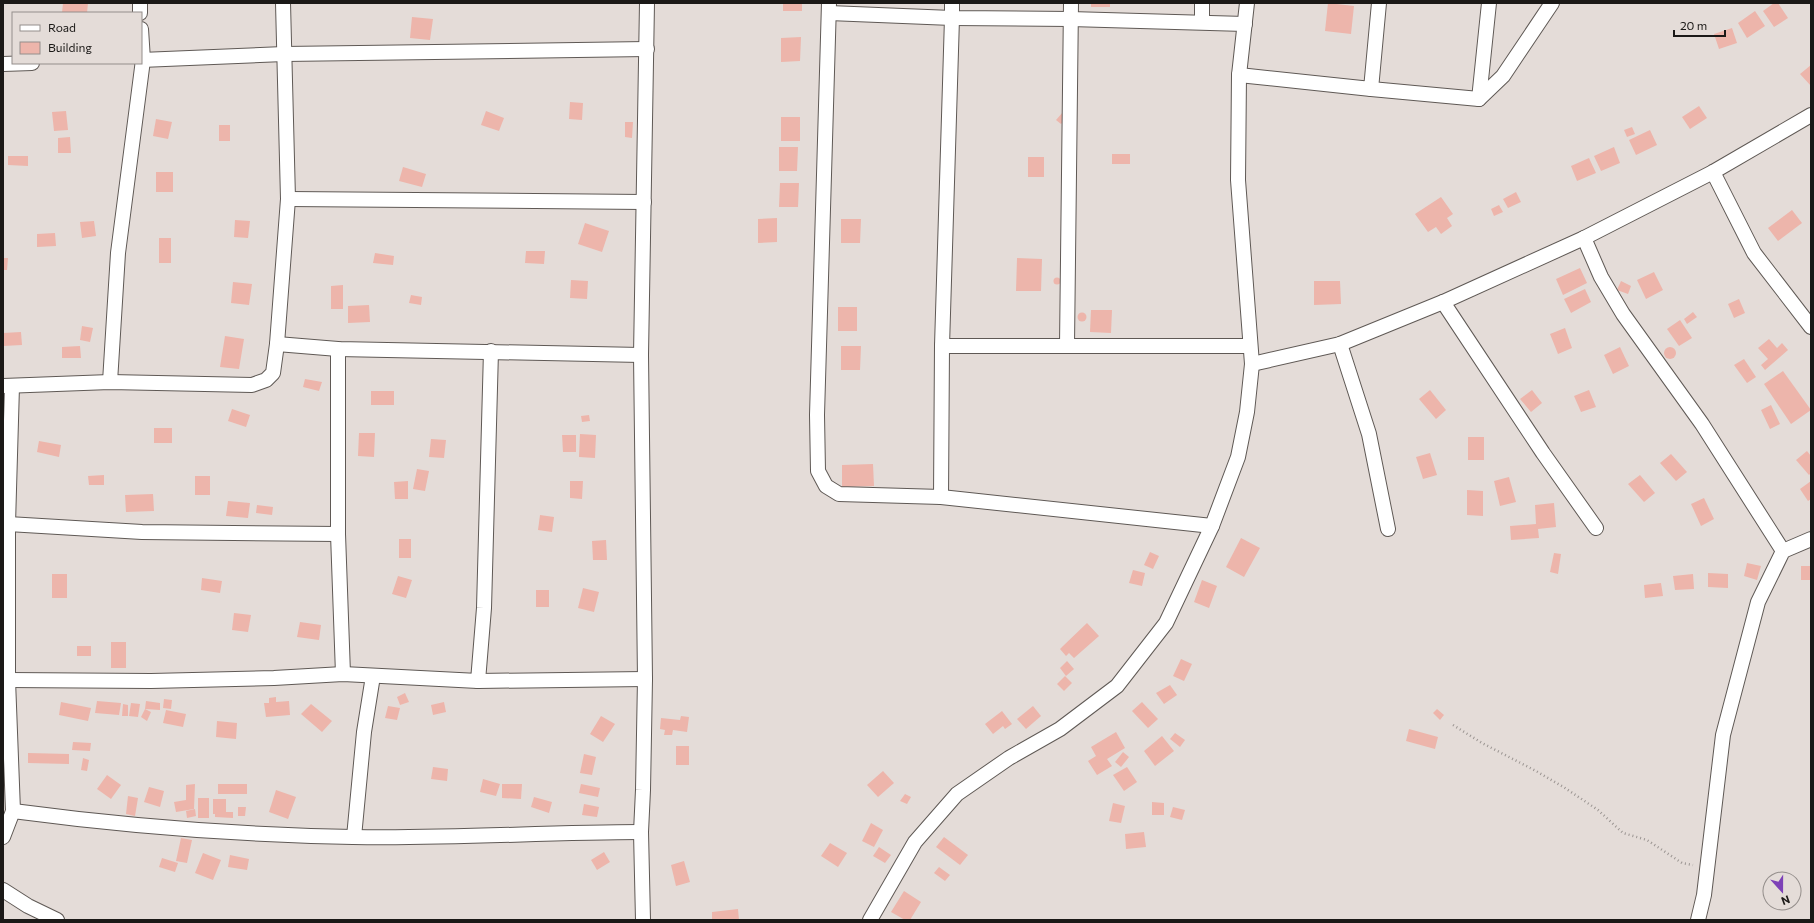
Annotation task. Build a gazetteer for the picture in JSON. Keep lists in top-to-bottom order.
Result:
{
  "legend": ["Road", "Building"],
  "scale_bar": "20 m",
  "north": "bottom"
}
